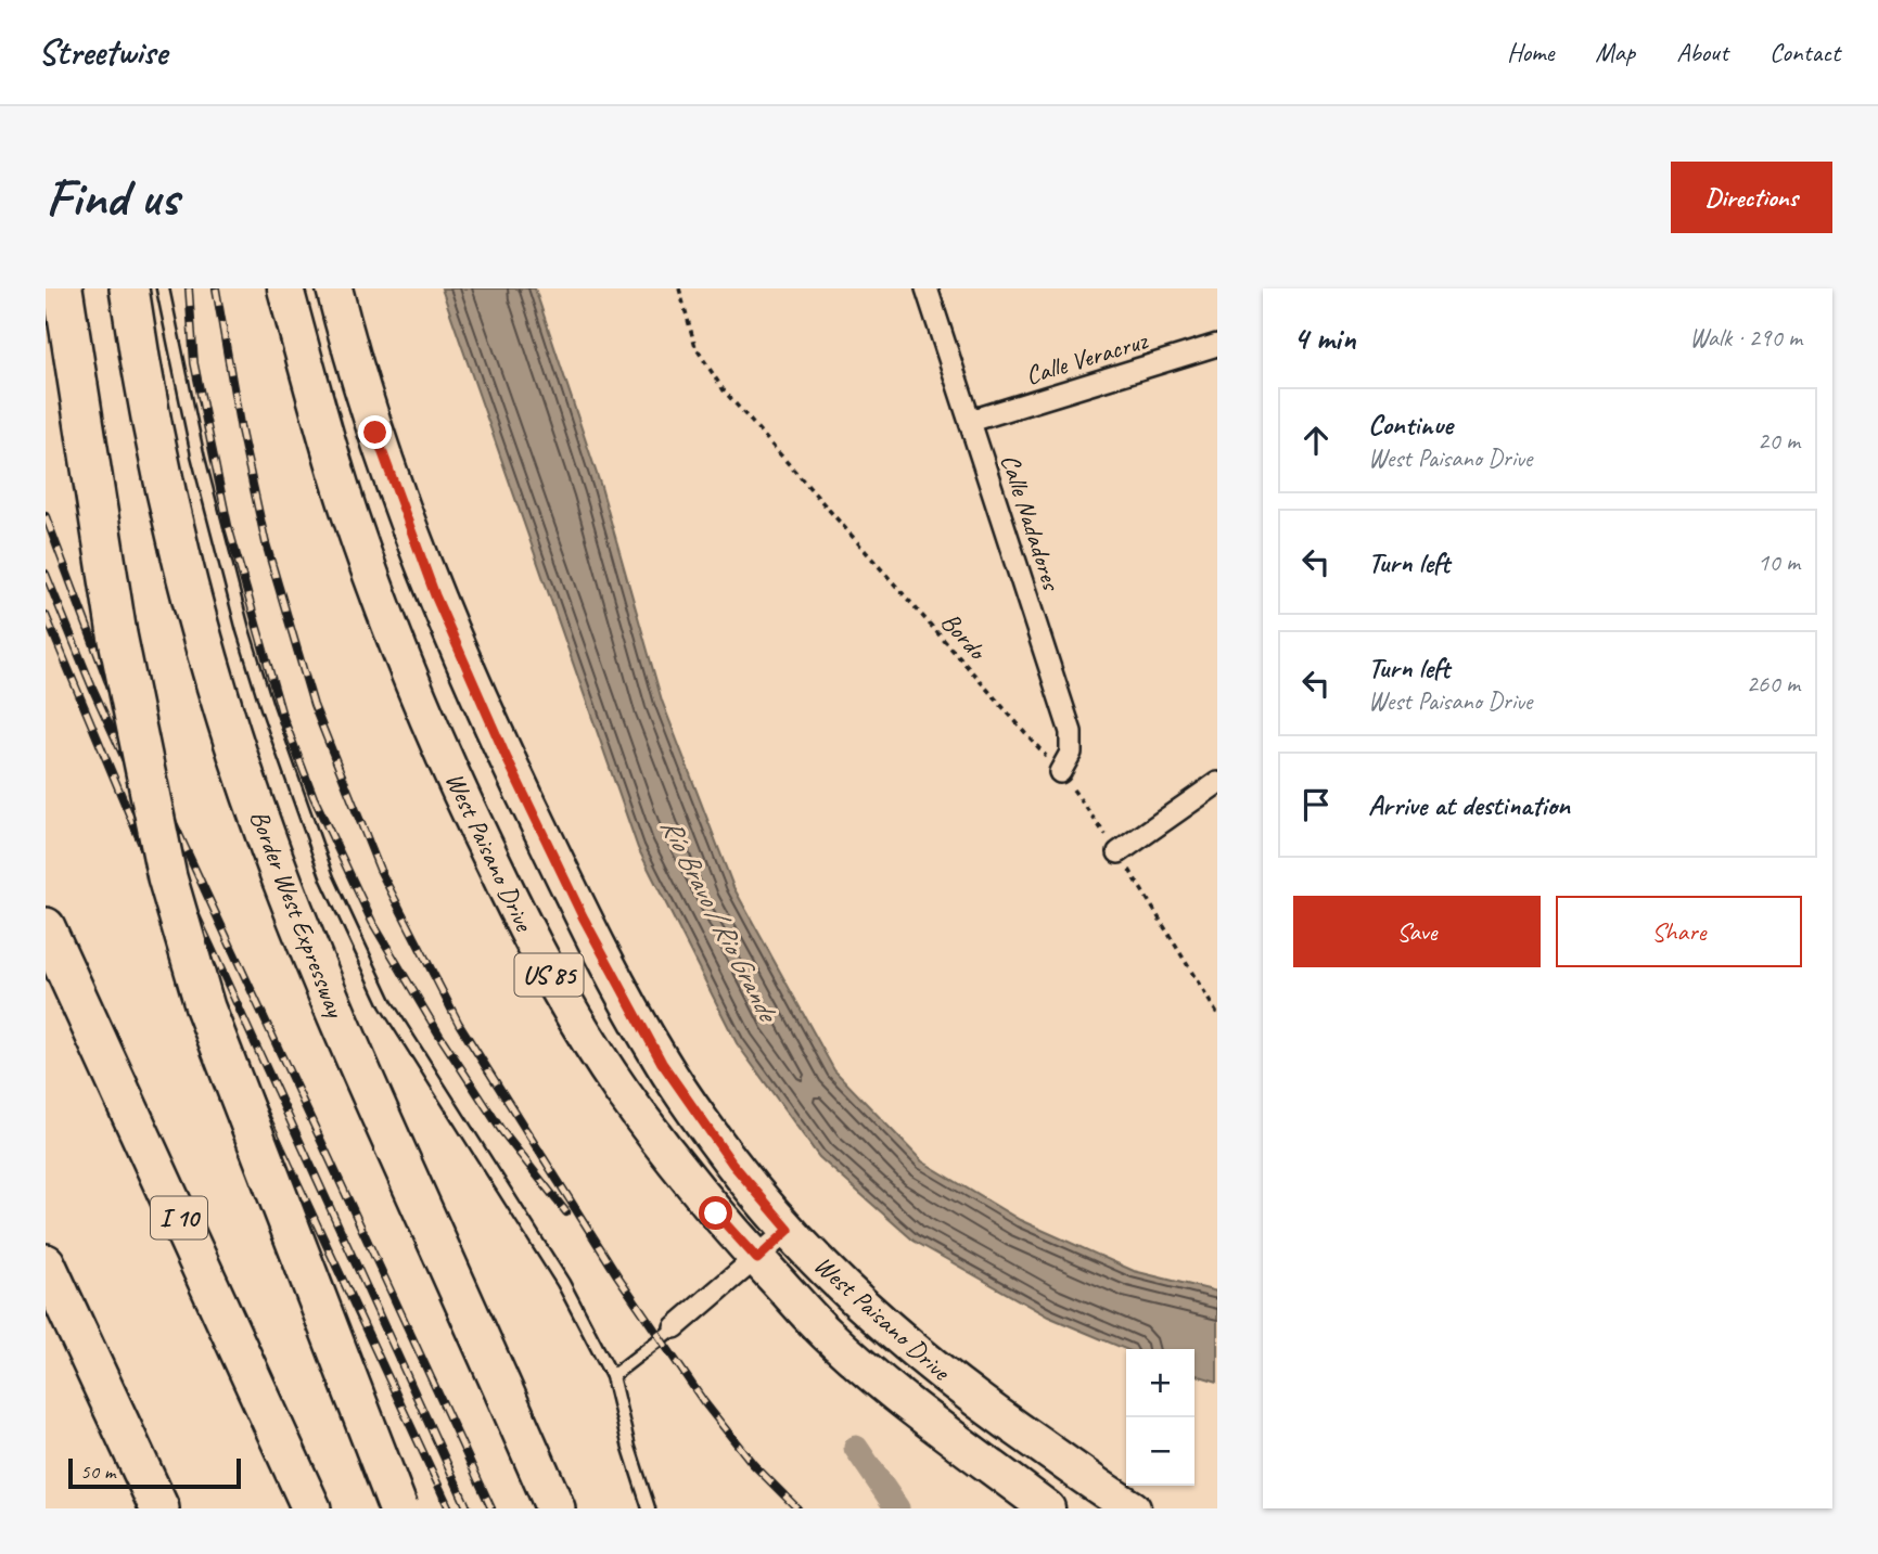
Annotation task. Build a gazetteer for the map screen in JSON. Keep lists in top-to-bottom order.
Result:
{
  "streets": {
    "highway": ["Border West Expressway", "I 10"],
    "main road": ["West Paisano Drive", "US 85"],
    "street": ["Calle Veracruz", "Calle Nadadores"],
    "path": ["Bordo"]
  },
  "crossings": [
    ["Calle Veracruz", "Calle Nadadores"],
    ["Calle Nadadores", "Bordo"]
  ],
  "water": ["Río Bravo / Rio Grande"],
  "scale_bar": "50 m",
  "page": {
    "header": "Streetwise",
    "nav": [
      "Home",
      "Map",
      "About",
      "Contact"
    ],
    "buttons": [
      "Directions",
      ["Save", "Share"]
    ],
    "title": "Find us",
    "heading": ["4 min", "Walk · 290 m"],
    "list": [
      ["Continue", "West Paisano Drive", "20 m"],
      ["Turn left", "10 m"],
      ["Turn left", "West Paisano Drive", "260 m"],
      "Arrive at destination"
    ],
    "map_buttons": ["+", "−"],
    "scale": "50 m"
  }
}
